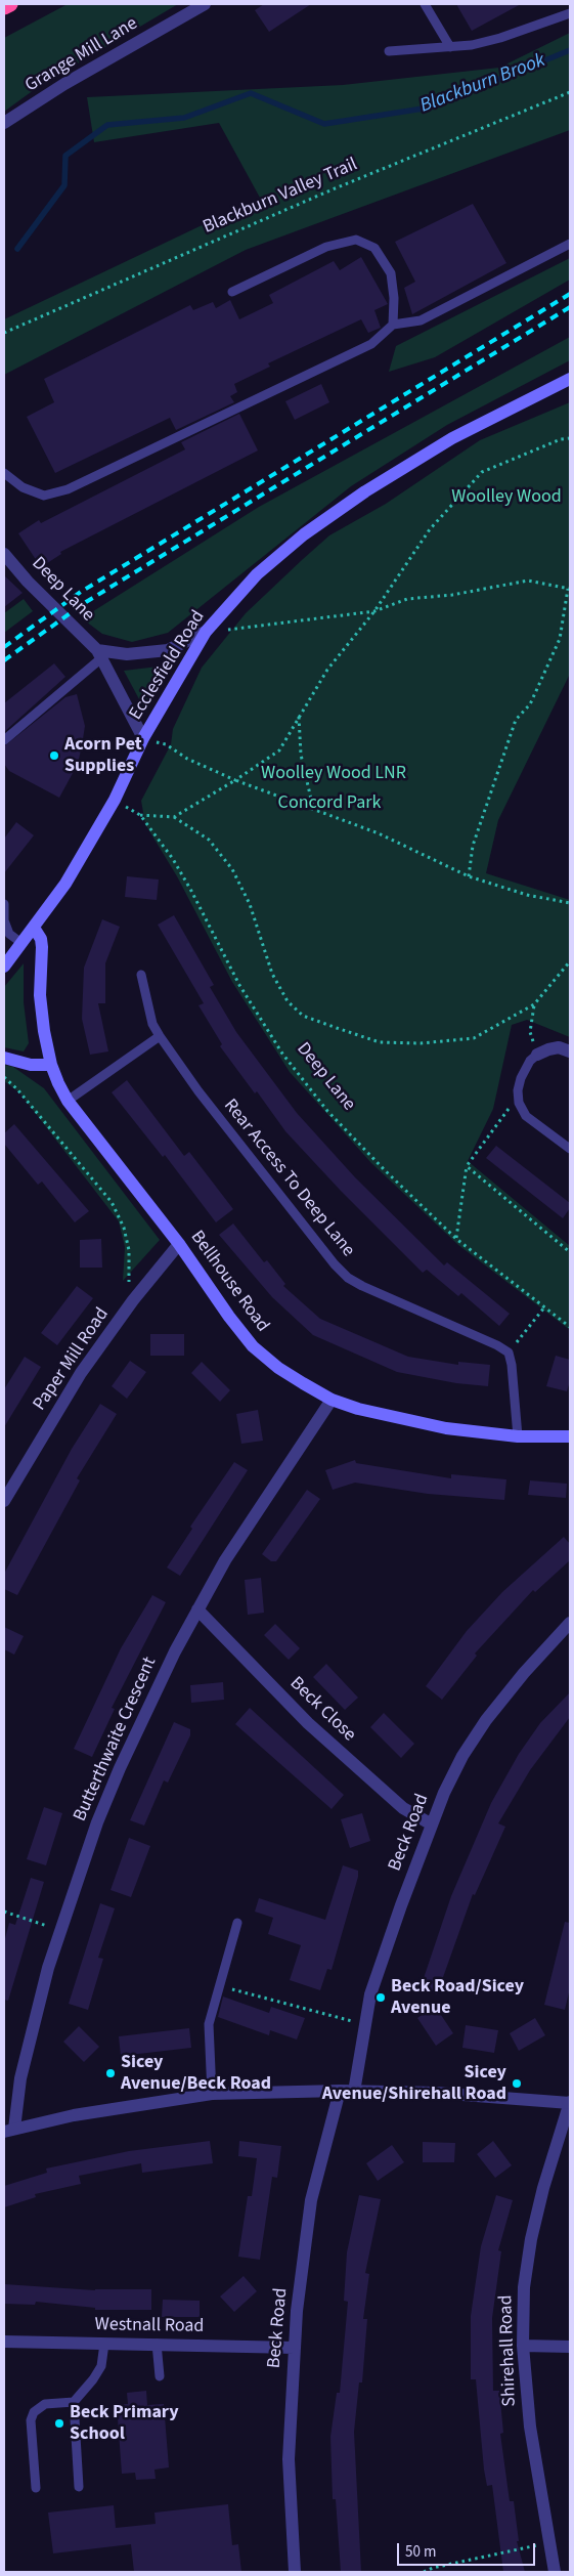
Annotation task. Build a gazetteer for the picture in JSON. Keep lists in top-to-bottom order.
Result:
{
  "streets": {
    "main road": ["Ecclesfield Road", "Bellhouse Road"],
    "street": [
      "Grange Mill Lane",
      "Deep Lane",
      "Paper Mill Road",
      "Beck Close",
      "Butterthwaite Crescent",
      "Beck Road",
      "Westnall Road",
      "Shirehall Road"
    ],
    "lane": ["Rear Access To Deep Lane"],
    "path": ["Blackburn Valley Trail"]
  },
  "crossings": [
    ["Deep Lane", "Ecclesfield Road"],
    ["Ecclesfield Road", "Bellhouse Road"],
    ["Bellhouse Road", "Paper Mill Road"],
    ["Bellhouse Road", "Butterthwaite Crescent"],
    ["Beck Close", "Butterthwaite Crescent"],
    ["Beck Close", "Beck Road"],
    ["Beck Road", "Westnall Road"]
  ],
  "water": ["Blackburn Brook"],
  "parks": ["Woolley Wood", "Woolley Wood LNR", "Concord Park"],
  "places": [
    "Acorn Pet Supplies",
    "Beck Road/Sicey Avenue",
    "Sicey Avenue/Beck Road",
    "Sicey Avenue/Shirehall Road",
    "Beck Primary School"
  ],
  "scale_bar": "50 m"
}
